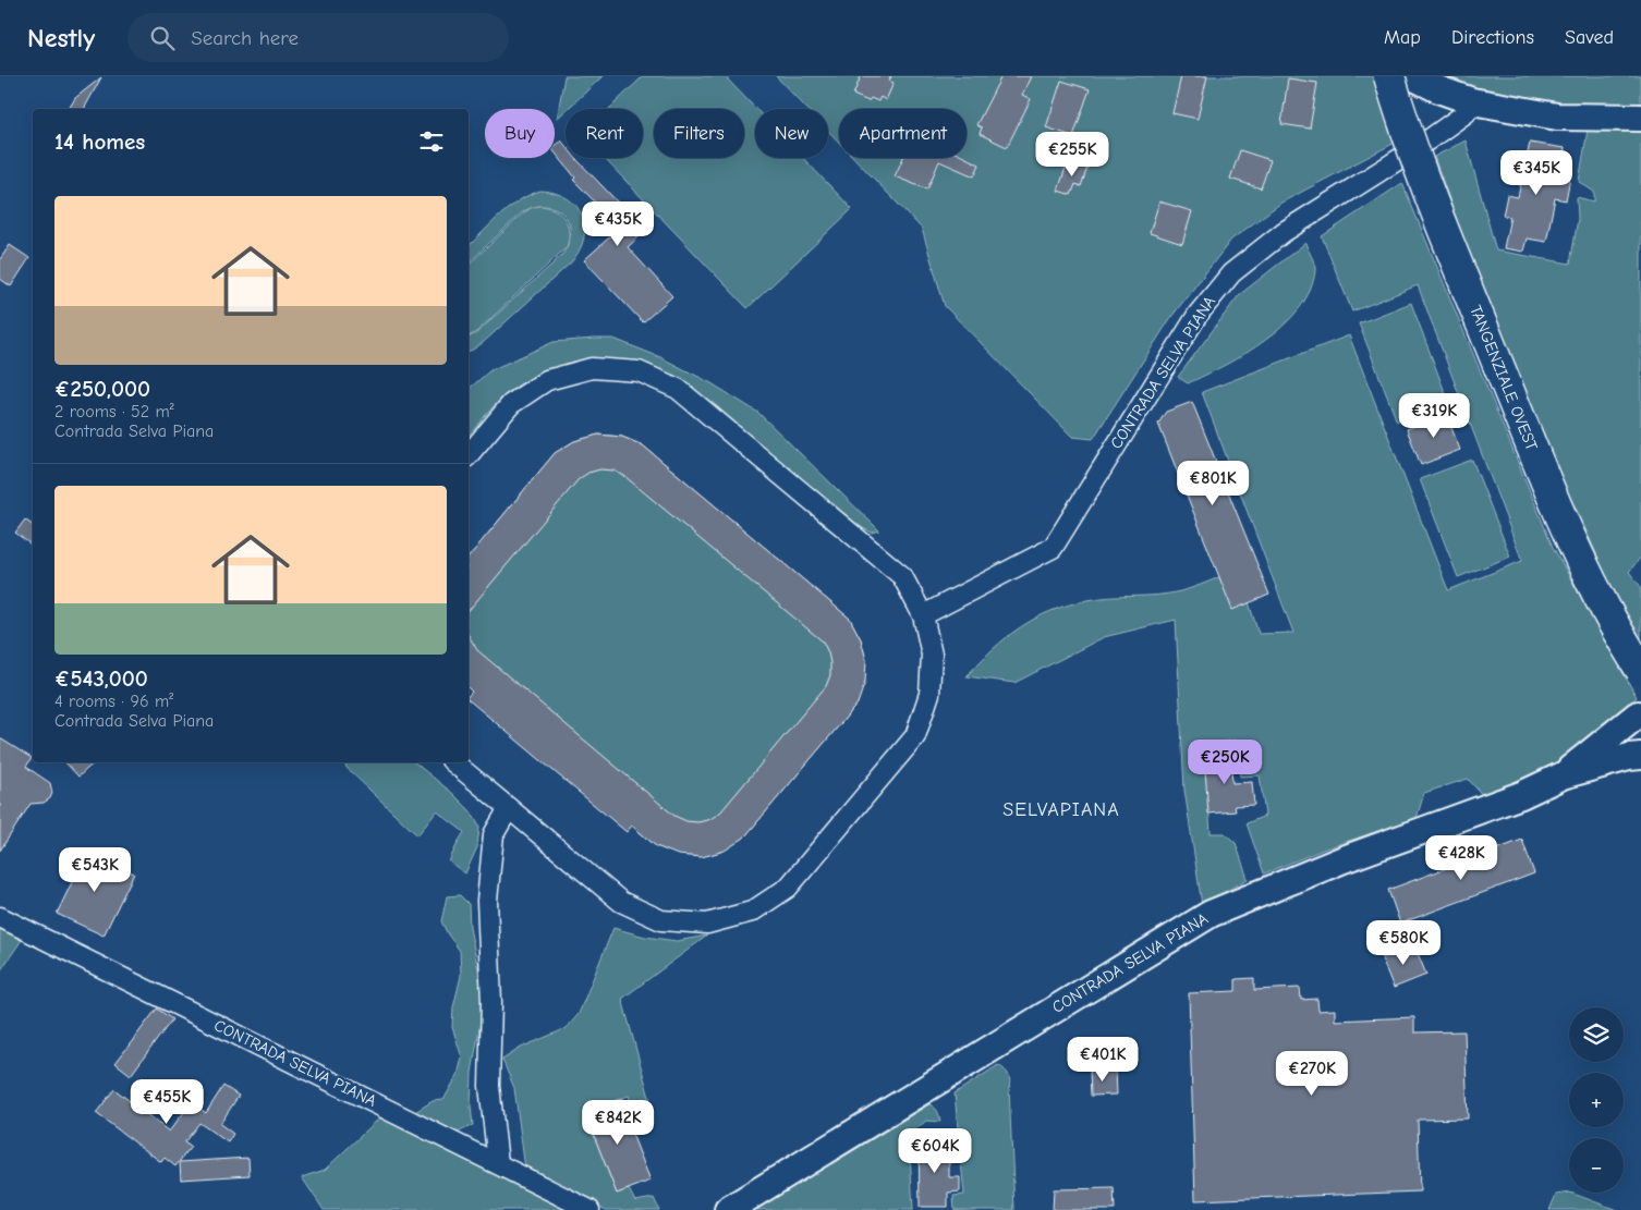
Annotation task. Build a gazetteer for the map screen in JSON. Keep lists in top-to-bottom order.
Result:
{
  "streets": {
    "main road": ["TANGENZIALE OVEST"],
    "street": ["CONTRADA SELVA PIANA"]
  },
  "districts": ["SELVAPIANA"],
  "page": {
    "header": "Nestly",
    "search": "Search here",
    "nav": ["Map", "Directions", "Saved"],
    "chip": [
      "Buy",
      "Rent",
      "Filters",
      "New",
      "Apartment"
    ],
    "heading": "14 homes",
    "price": [
      "€255K",
      "€345K",
      "€435K",
      "€319K",
      "€801K",
      "€250K",
      "€428K",
      "€543K",
      "€580K",
      "€401K",
      "€270K",
      "€455K",
      "€842K",
      "€604K"
    ],
    "list": [
      {
        "name": "€250,000",
        "note": "2 rooms · 52 m² · Contrada Selva Piana"
      },
      {
        "name": "€543,000",
        "note": "4 rooms · 96 m² · Contrada Selva Piana"
      }
    ],
    "map_buttons": ["+", "−"]
  }
}
